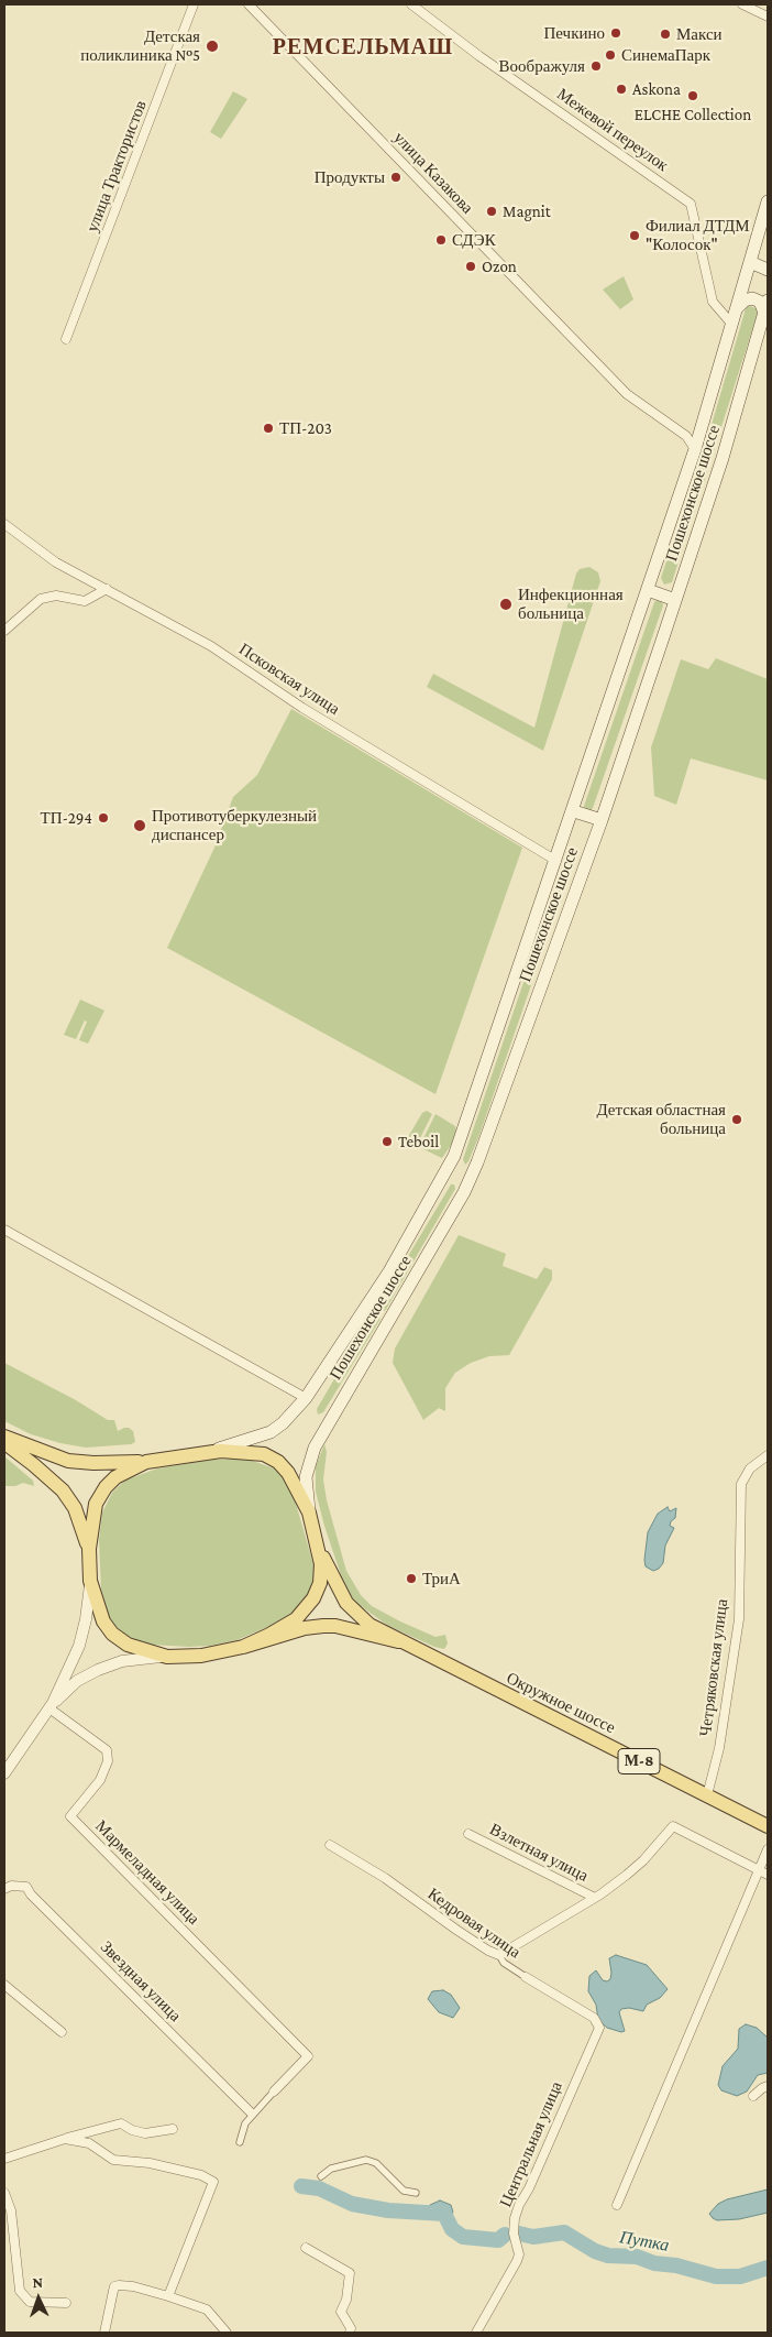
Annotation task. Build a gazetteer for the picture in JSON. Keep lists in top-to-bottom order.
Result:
{
  "streets": {
    "main road": ["Пошехонское шоссе", "Окружное шоссе", "М-8"],
    "street": [
      "Межевой переулок",
      "улица Трактористов",
      "улица Казакова",
      "Псковская улица",
      "Четряковская улица",
      "Взлетная улица",
      "Мармеладная улица",
      "Кедровая улица",
      "Звездная улица",
      "Центральная улица"
    ]
  },
  "crossings": [
    ["Межевой переулок", "Пошехонское шоссе"],
    ["улица Казакова", "Пошехонское шоссе"],
    ["Пошехонское шоссе", "Псковская улица"],
    ["Пошехонское шоссе", "Окружное шоссе"],
    ["Четряковская улица", "Окружное шоссе"],
    ["Кедровая улица", "Центральная улица"]
  ],
  "districts": ["РЕМСЕЛЬМАШ"],
  "water": ["Путка"],
  "places": [
    "Печкино",
    "Макси",
    "Детская поликлиника №5",
    "СинемаПарк",
    "Воображуля",
    "Askona",
    "ELCHE Collection",
    "Продукты",
    "Magnit",
    "Филиал ДТДМ \"Колосок\"",
    "СДЭК",
    "Ozon",
    "ТП-203",
    "Инфекционная больница",
    "ТП-294",
    "Противотуберкулезный диспансер",
    "Детская областная больница",
    "Teboil",
    "ТриА"
  ],
  "north": "top"
}
